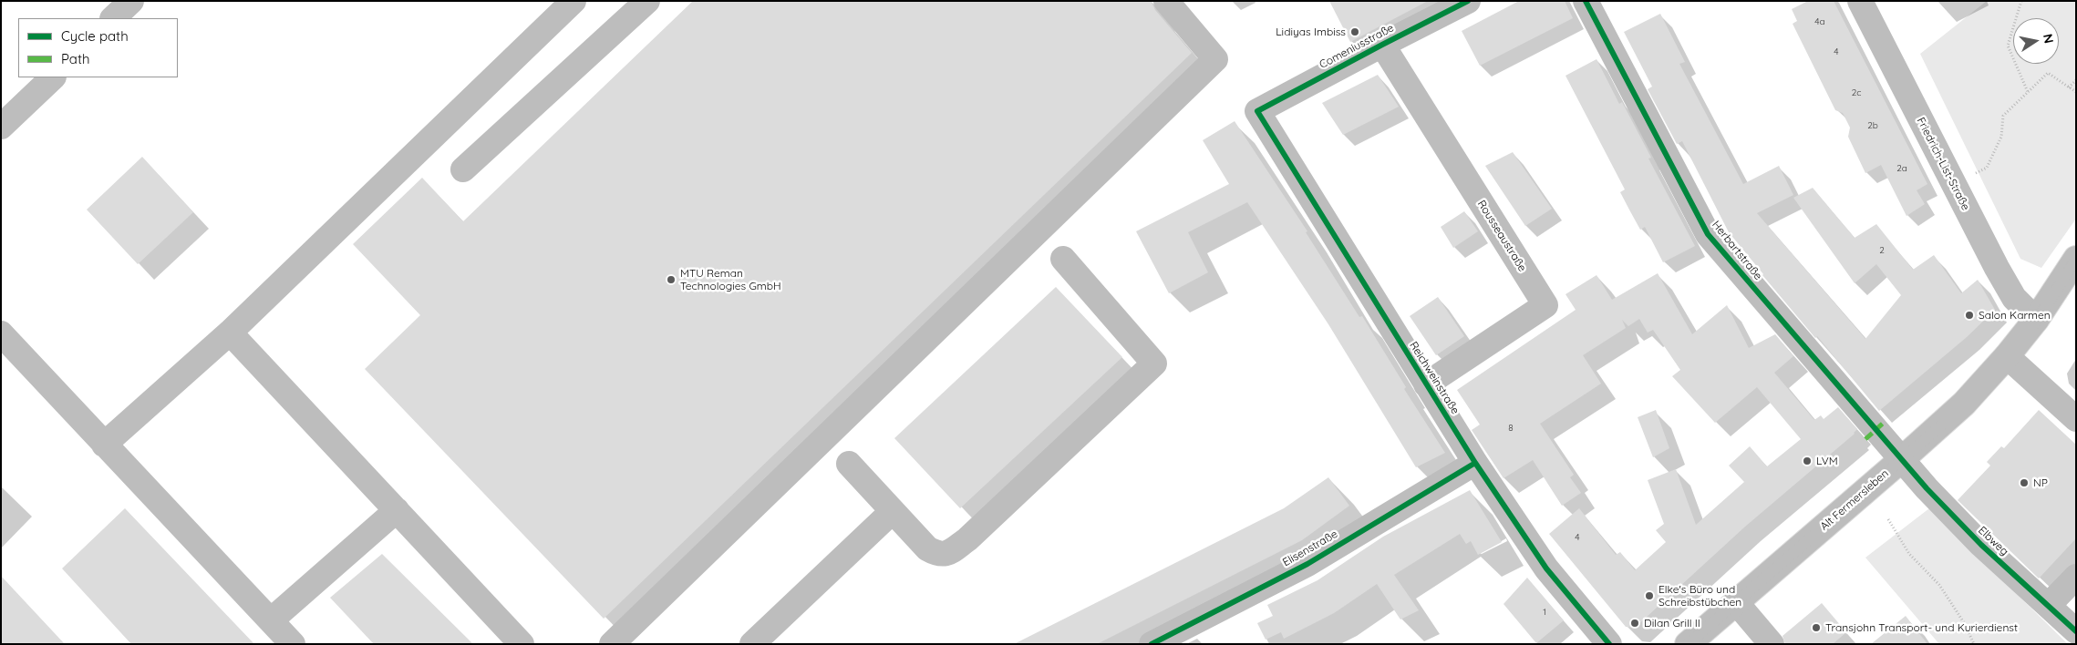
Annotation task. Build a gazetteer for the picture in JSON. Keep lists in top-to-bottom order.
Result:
{
  "streets": {
    "street": [
      "Comeniusstraße",
      "Friedrich-List-Straße",
      "Rousseaustraße",
      "Herbartstraße",
      "Reichweinstraße",
      "Alt Fermersleben",
      "Elbweg",
      "Elisenstraße"
    ]
  },
  "crossings": [
    ["Comeniusstraße", "Rousseaustraße"],
    ["Comeniusstraße", "Reichweinstraße"],
    ["Friedrich-List-Straße", "Alt Fermersleben"],
    ["Rousseaustraße", "Reichweinstraße"],
    ["Herbartstraße", "Alt Fermersleben"],
    ["Herbartstraße", "Elbweg"],
    ["Reichweinstraße", "Elisenstraße"],
    ["Alt Fermersleben", "Elbweg"]
  ],
  "places": [
    "Lidiyas Imbiss",
    "MTU Reman Technologies GmbH",
    "Salon Karmen",
    "LVM",
    "NP",
    "Elke's Büro und Schreibstübchen",
    "Dilan Grill II",
    "Transjohn Transport- und Kurierdienst"
  ],
  "house_numbers": [
    "4a",
    "4",
    "2c",
    "2b",
    "2a",
    "2",
    "8",
    "4",
    "1"
  ],
  "legend": ["Cycle path", "Path"],
  "north": "right"
}
